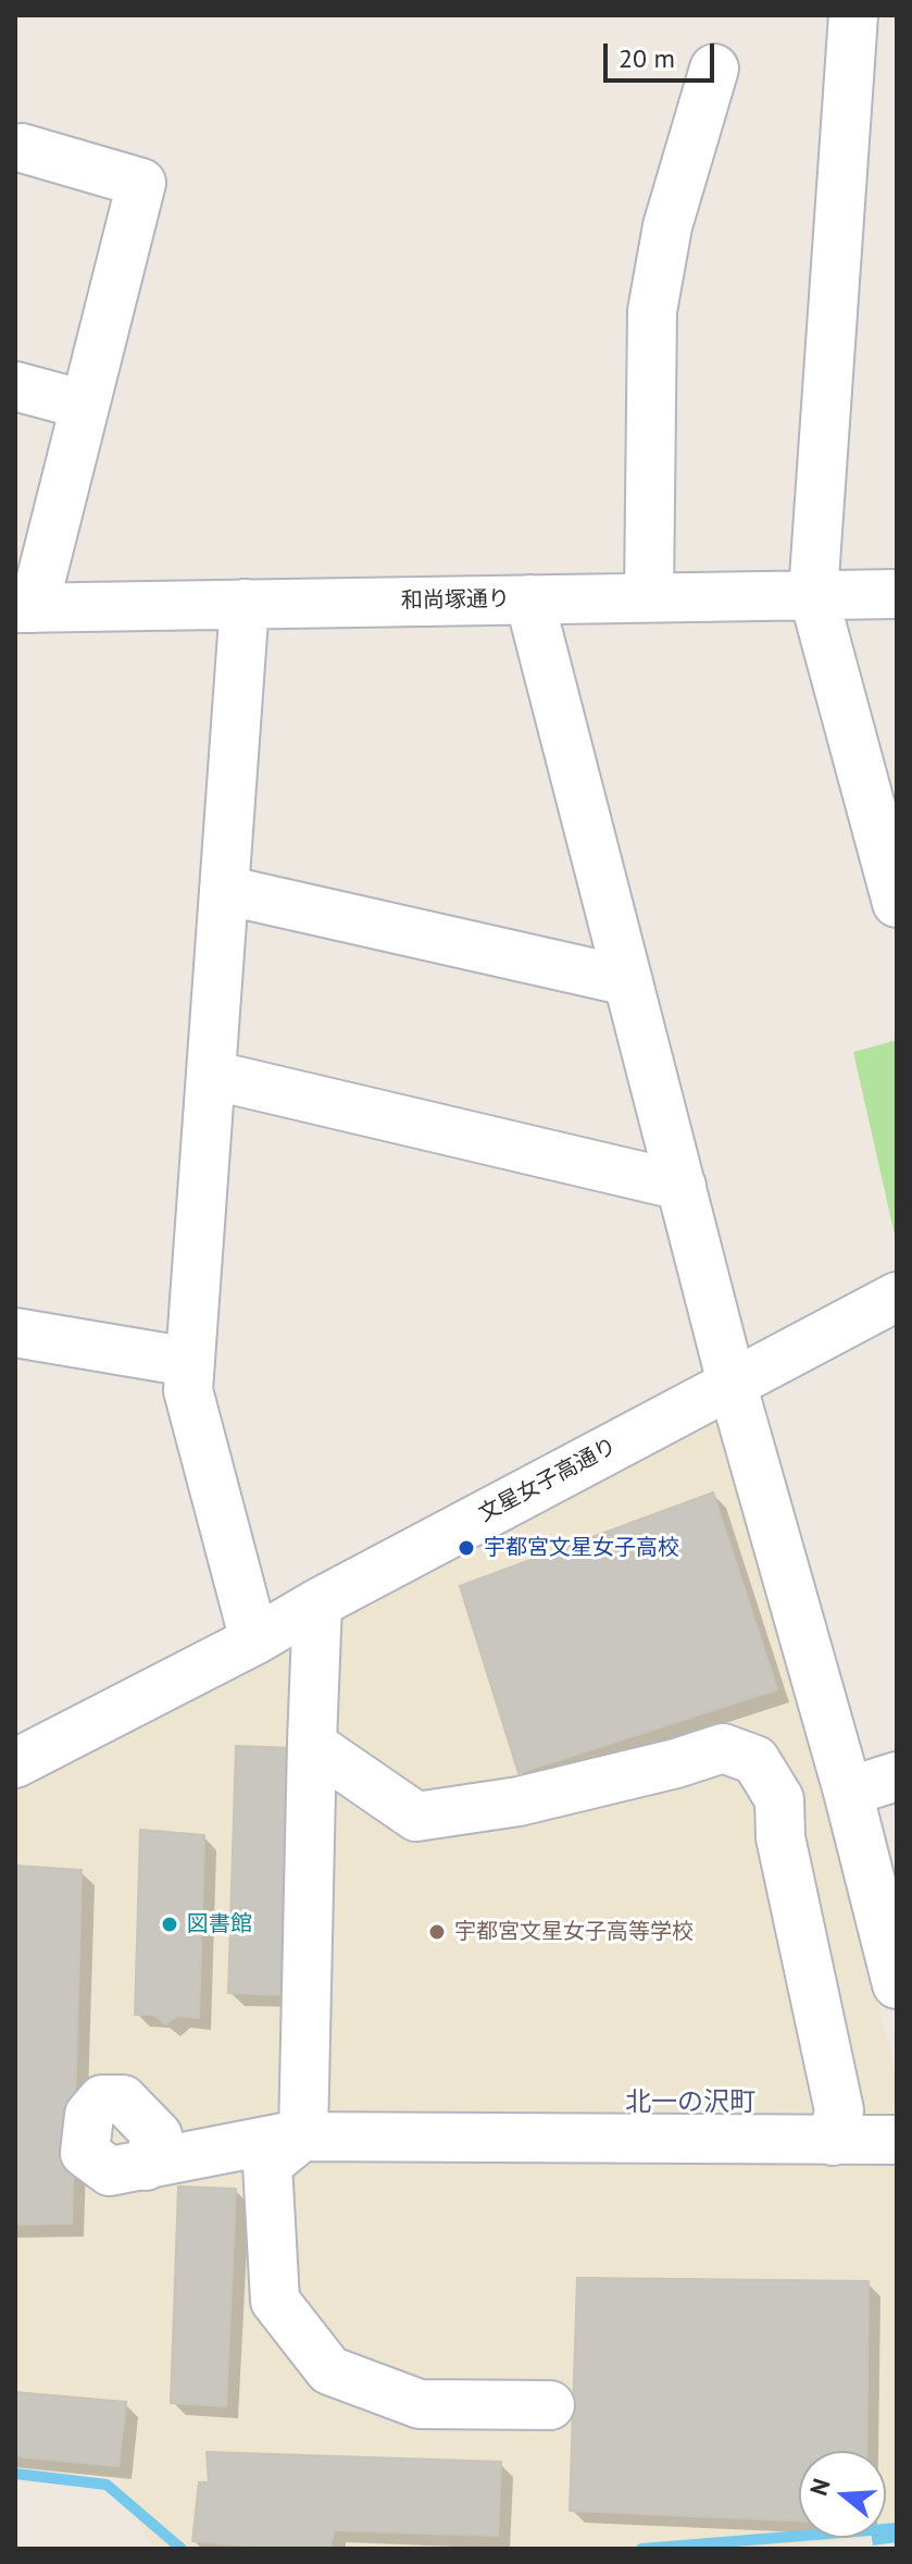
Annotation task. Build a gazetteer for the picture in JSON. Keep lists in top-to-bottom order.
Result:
{
  "streets": {
    "street": ["和尚塚通り", "文星女子高通り"]
  },
  "districts": ["北一の沢町"],
  "places": ["宇都宮文星女子高校", "図書館", "宇都宮文星女子高等学校"],
  "scale_bar": "20 m",
  "north": "left"
}
